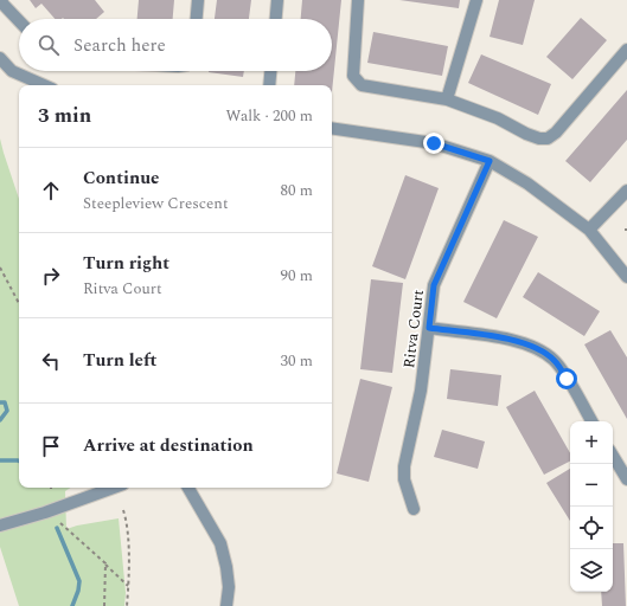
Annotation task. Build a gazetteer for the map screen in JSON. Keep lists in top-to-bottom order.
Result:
{
  "streets": {
    "street": ["Ritva Court"]
  },
  "page": {
    "search": "Search here",
    "heading": ["3 min", "Walk · 200 m"],
    "list": [
      ["Continue", "Steepleview Crescent", "80 m"],
      ["Turn right", "Ritva Court", "90 m"],
      ["Turn left", "30 m"],
      "Arrive at destination"
    ],
    "map_buttons": ["+", "−"]
  }
}
